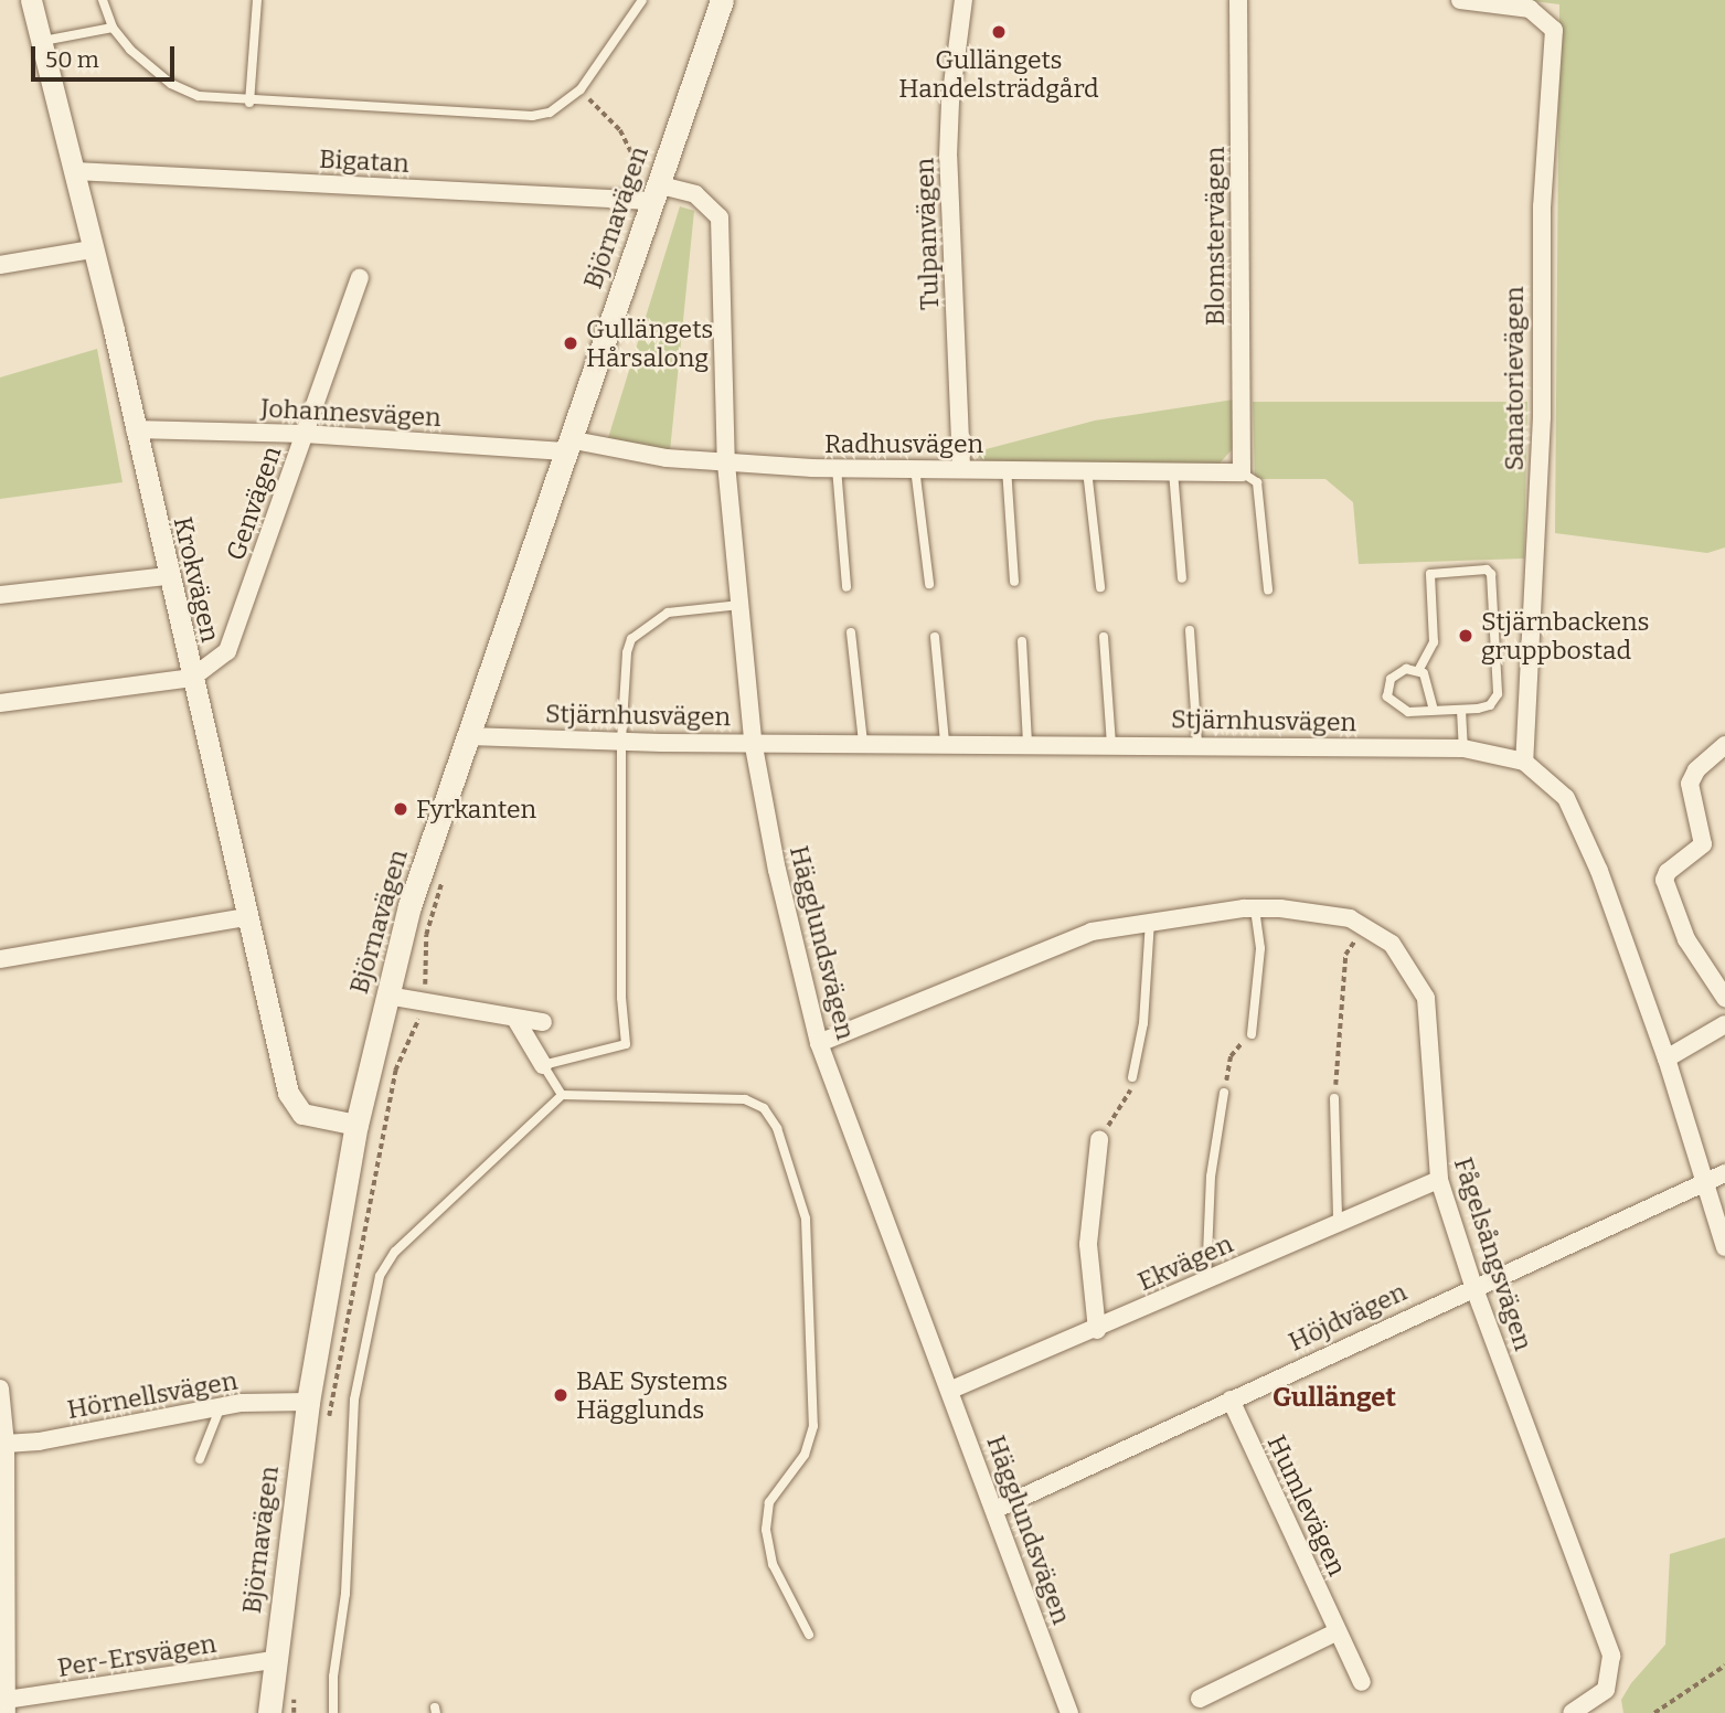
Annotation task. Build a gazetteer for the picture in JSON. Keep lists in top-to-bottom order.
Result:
{
  "streets": {
    "main road": ["Björnavägen"],
    "street": [
      "Bigatan",
      "Tulpanvägen",
      "Blomstervägen",
      "Sanatorievägen",
      "Johannesvägen",
      "Radhusvägen",
      "Genvägen",
      "Krokvägen",
      "Stjärnhusvägen",
      "Hägglundsvägen",
      "Fågelsångsvägen",
      "Ekvägen",
      "Höjdvägen",
      "Hörnellsvägen",
      "Humlevägen",
      "Per-Ersvägen"
    ]
  },
  "crossings": [
    ["Bigatan", "Björnavägen"],
    ["Bigatan", "Krokvägen"],
    ["Bigatan", "Hägglundsvägen"],
    ["Björnavägen", "Johannesvägen"],
    ["Björnavägen", "Radhusvägen"],
    ["Björnavägen", "Krokvägen"],
    ["Björnavägen", "Stjärnhusvägen"],
    ["Björnavägen", "Hägglundsvägen"],
    ["Björnavägen", "Hörnellsvägen"],
    ["Björnavägen", "Per-Ersvägen"],
    ["Tulpanvägen", "Radhusvägen"],
    ["Blomstervägen", "Radhusvägen"],
    ["Sanatorievägen", "Stjärnhusvägen"],
    ["Johannesvägen", "Radhusvägen"],
    ["Johannesvägen", "Genvägen"],
    ["Johannesvägen", "Krokvägen"],
    ["Radhusvägen", "Hägglundsvägen"],
    ["Genvägen", "Krokvägen"],
    ["Stjärnhusvägen", "Hägglundsvägen"],
    ["Stjärnhusvägen", "Höjdvägen"],
    ["Hägglundsvägen", "Fågelsångsvägen"],
    ["Hägglundsvägen", "Ekvägen"],
    ["Hägglundsvägen", "Höjdvägen"],
    ["Fågelsångsvägen", "Ekvägen"],
    ["Fågelsångsvägen", "Höjdvägen"],
    ["Höjdvägen", "Humlevägen"]
  ],
  "districts": ["Gullänget"],
  "places": [
    "Gullängets Handelsträdgård",
    "Gullängets Hårsalong",
    "Stjärnbackens gruppbostad",
    "Fyrkanten",
    "BAE Systems Hägglunds"
  ],
  "scale_bar": "50 m"
}
